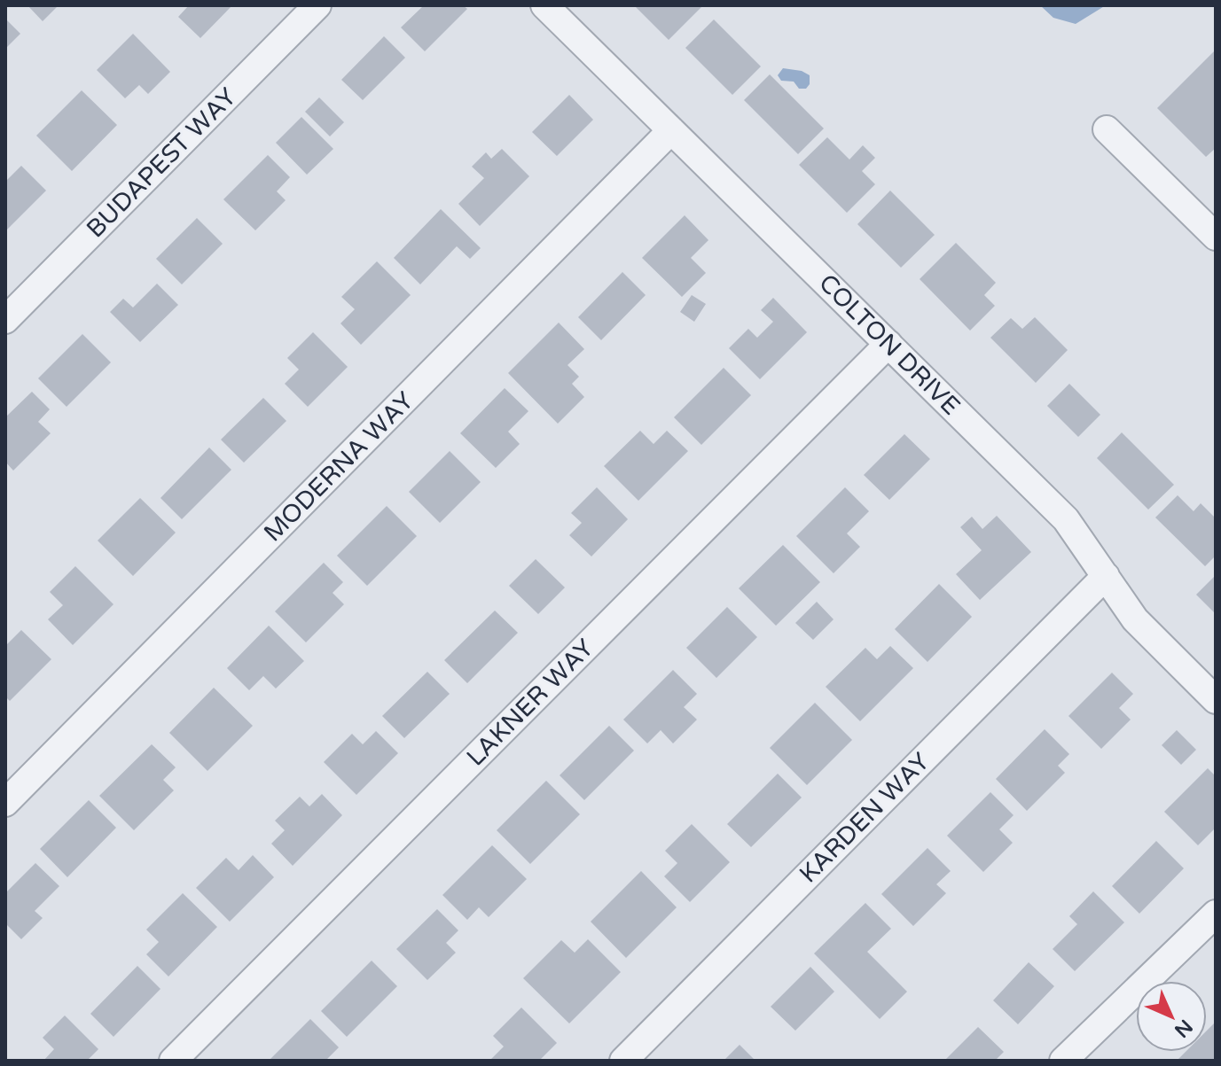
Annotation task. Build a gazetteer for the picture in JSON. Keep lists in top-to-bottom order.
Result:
{
  "streets": {
    "street": [
      "BUDAPEST WAY",
      "COLTON DRIVE",
      "MODERNA WAY",
      "LAKNER WAY",
      "KARDEN WAY"
    ]
  },
  "crossings": [
    ["COLTON DRIVE", "MODERNA WAY"],
    ["COLTON DRIVE", "LAKNER WAY"],
    ["COLTON DRIVE", "KARDEN WAY"]
  ],
  "north": "bottom right"
}
